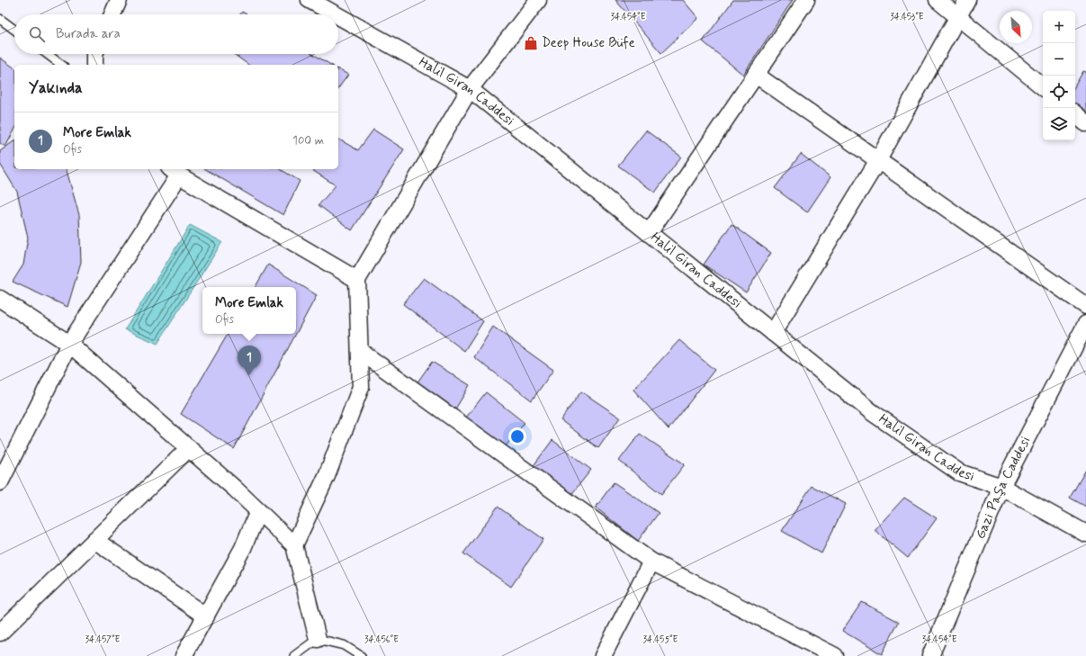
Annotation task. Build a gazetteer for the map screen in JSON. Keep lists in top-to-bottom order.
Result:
{
  "streets": {
    "street": ["Halil Giran Caddesi", "Gazi Paşa Caddesi"]
  },
  "crossings": [
    ["Halil Giran Caddesi", "Gazi Paşa Caddesi"]
  ],
  "places": {
    "shop": ["Deep House Büfe"]
  },
  "north": "bottom right",
  "page": {
    "map_buttons": ["+", "−"],
    "search": "Burada ara",
    "heading": "Yakında",
    "list": [
      {
        "mark": "1",
        "name": "More Emlak",
        "note": "Ofis",
        "value": "100 m"
      }
    ],
    "popup": ["More Emlak", "Ofis"],
    "pins": "1"
  },
  "coordinates": [
    "34.454°E",
    "34.453°E",
    "34.457°E",
    "34.456°E",
    "34.455°E"
  ]
}
